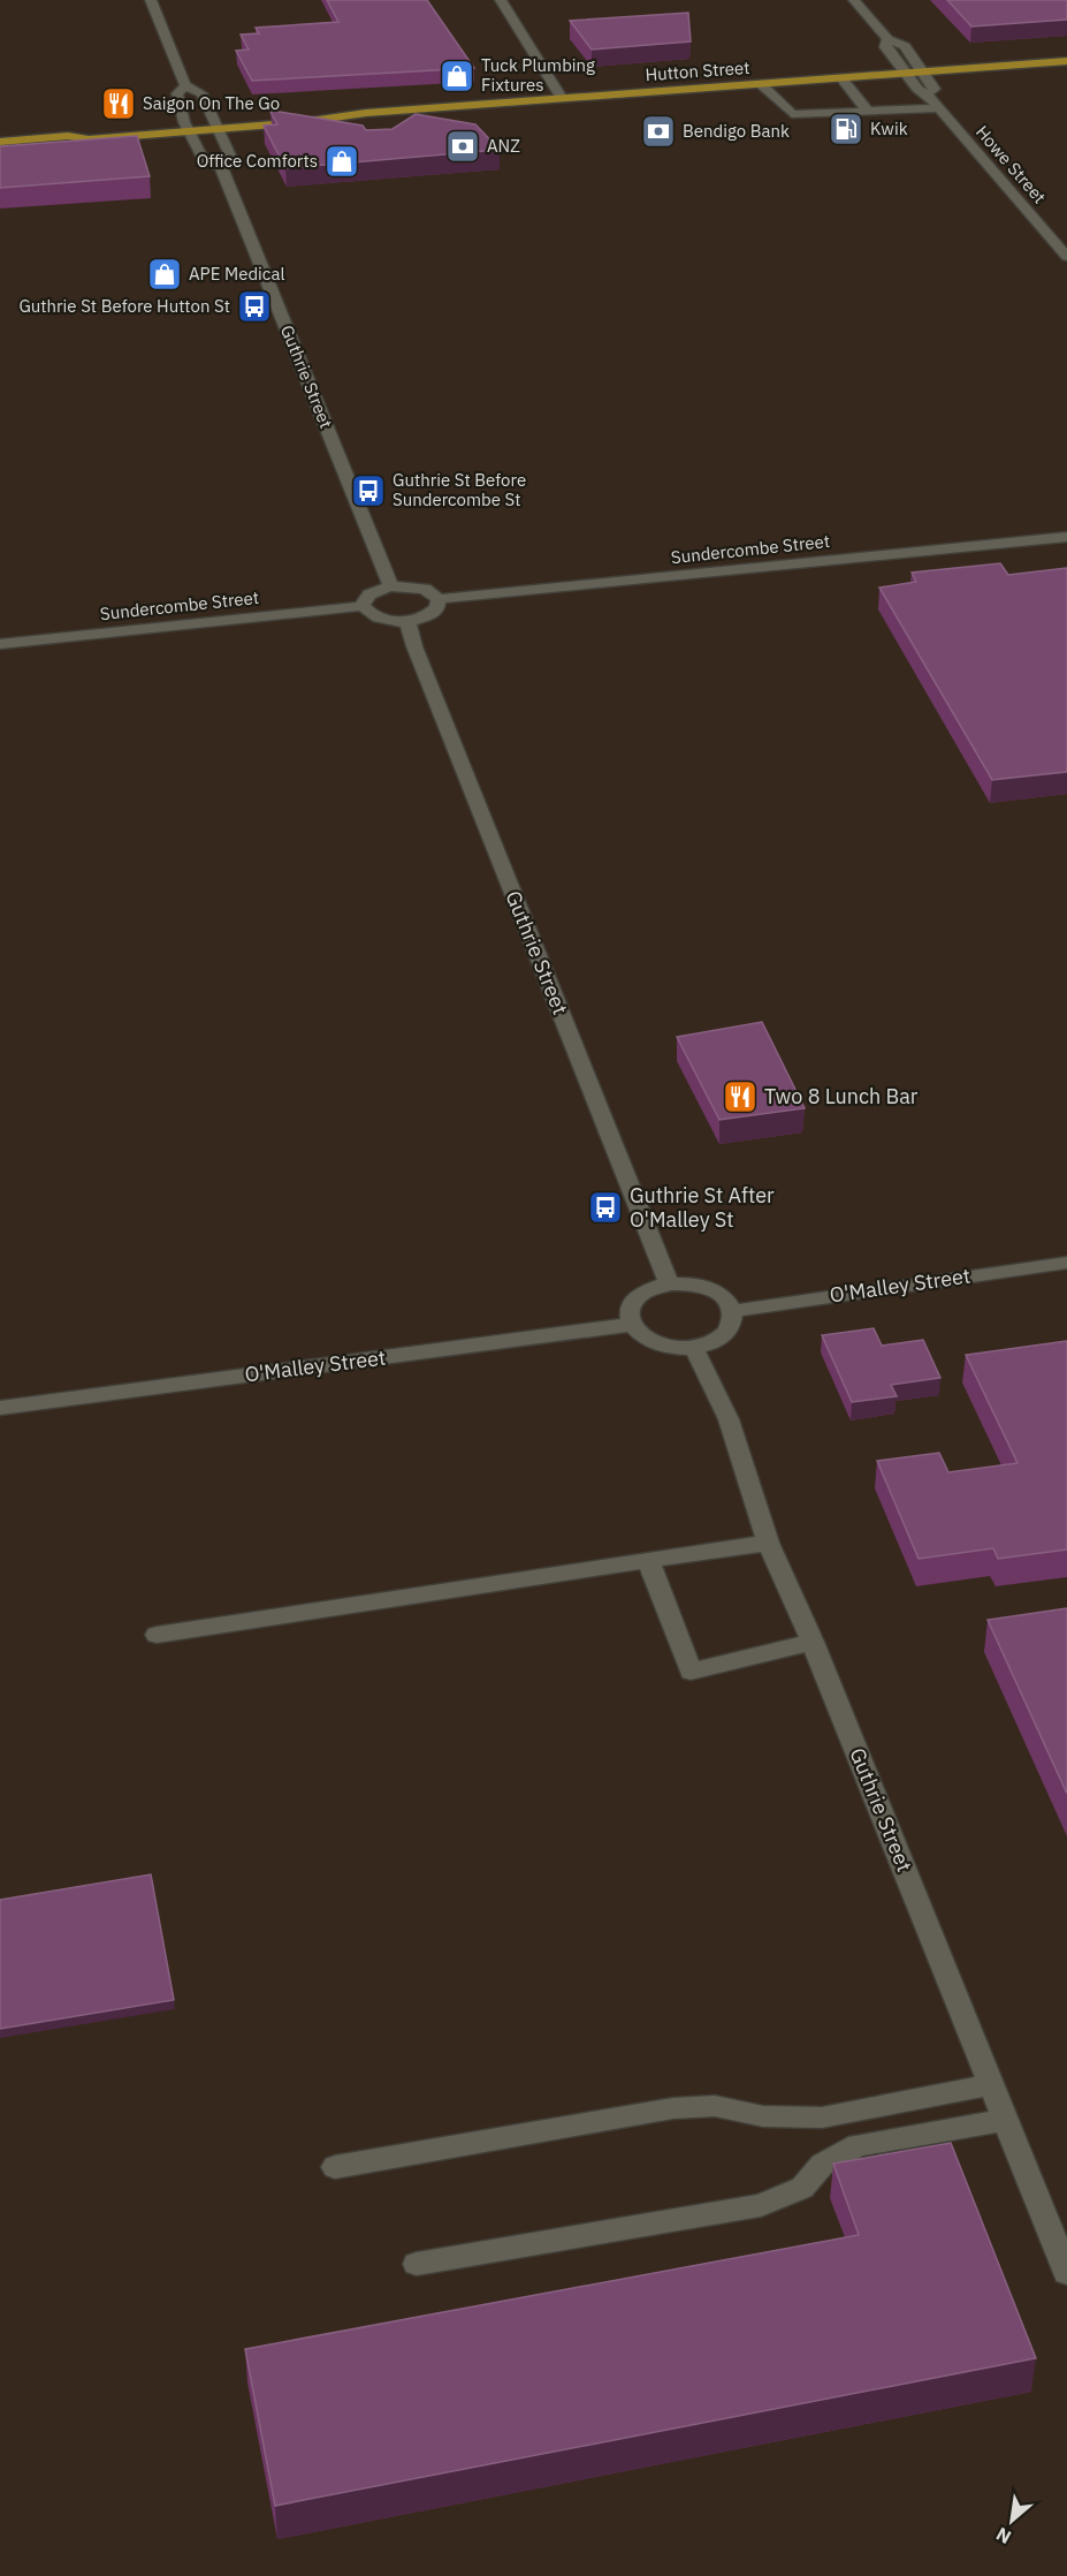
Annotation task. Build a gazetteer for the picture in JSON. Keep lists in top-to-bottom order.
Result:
{
  "streets": {
    "main road": ["Hutton Street"],
    "street": [
      "Howe Street",
      "Guthrie Street",
      "Sundercombe Street",
      "O'Malley Street"
    ]
  },
  "crossings": [
    ["Hutton Street", "Howe Street"],
    ["Hutton Street", "Guthrie Street"],
    ["Guthrie Street", "O'Malley Street"]
  ],
  "places": {
    "shop": ["Tuck Plumbing Fixtures", "Office Comforts", "APE Medical"],
    "restaurant": ["Saigon On The Go", "Two 8 Lunch Bar"],
    "fuel station": ["Kwik"],
    "bank": ["Bendigo Bank", "ANZ"],
    "bus stop": ["Guthrie St Before Hutton St", "Guthrie St Before Sundercombe St", "Guthrie St After O'Malley St"]
  },
  "north": "bottom left"
}
